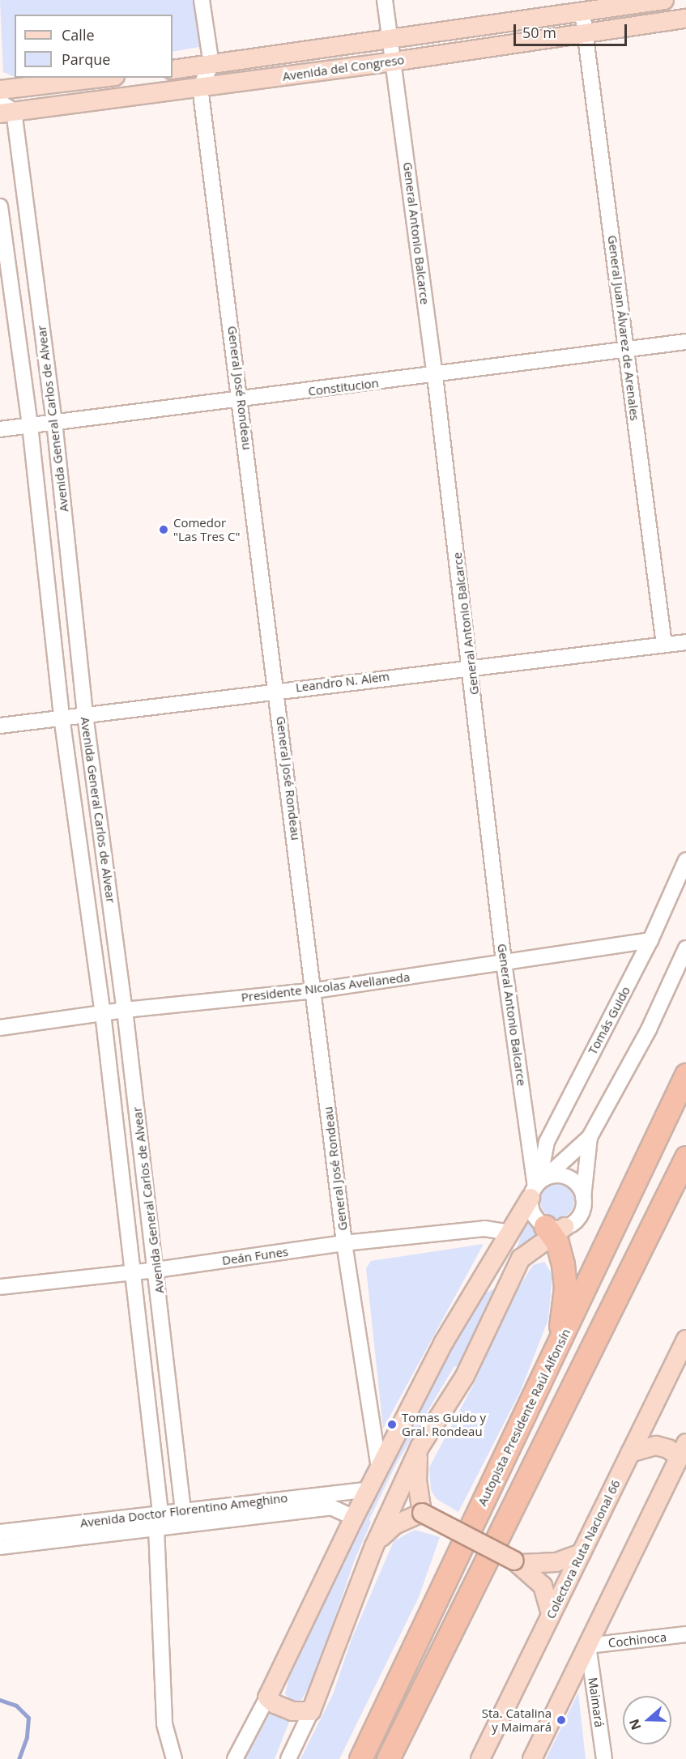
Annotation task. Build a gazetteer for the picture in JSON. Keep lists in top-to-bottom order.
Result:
{
  "streets": {
    "highway": ["Autopista Presidente Raúl Alfonsín"],
    "main road": ["Avenida del Congreso", "Colectora Ruta Nacional 66"],
    "street": [
      "General Antonio Balcarce",
      "General Juan Álvarez de Arenales",
      "Constitucion",
      "General José Rondeau",
      "Avenida General Carlos de Alvear",
      "Leandro N. Alem",
      "Presidente Nicolas Avellaneda",
      "Tomás Guido",
      "Deán Funes",
      "Avenida Doctor Florentino Ameghino",
      "Cochinoca",
      "Maimará"
    ]
  },
  "crossings": [
    ["Avenida del Congreso", "General Antonio Balcarce"],
    ["Avenida del Congreso", "General Juan Álvarez de Arenales"],
    ["Avenida del Congreso", "General José Rondeau"],
    ["Avenida del Congreso", "Avenida General Carlos de Alvear"],
    ["General Antonio Balcarce", "Constitucion"],
    ["General Antonio Balcarce", "Leandro N. Alem"],
    ["General Antonio Balcarce", "Presidente Nicolas Avellaneda"],
    ["General Antonio Balcarce", "Tomás Guido"],
    ["General Juan Álvarez de Arenales", "Constitucion"],
    ["General Juan Álvarez de Arenales", "Leandro N. Alem"],
    ["Constitucion", "General José Rondeau"],
    ["Constitucion", "Avenida General Carlos de Alvear"],
    ["General José Rondeau", "Leandro N. Alem"],
    ["General José Rondeau", "Presidente Nicolas Avellaneda"],
    ["General José Rondeau", "Deán Funes"],
    ["Avenida General Carlos de Alvear", "Leandro N. Alem"],
    ["Avenida General Carlos de Alvear", "Presidente Nicolas Avellaneda"],
    ["Avenida General Carlos de Alvear", "Deán Funes"],
    ["Avenida General Carlos de Alvear", "Avenida Doctor Florentino Ameghino"],
    ["Presidente Nicolas Avellaneda", "Tomás Guido"],
    ["Cochinoca", "Maimará"]
  ],
  "places": ["Comedor \"Las Tres C\"", "Tomas Guido y Gral. Rondeau", "Sta. Catalina y Maimará"],
  "legend": ["Calle", "Parque"],
  "scale_bar": "50 m",
  "north": "left"
}
